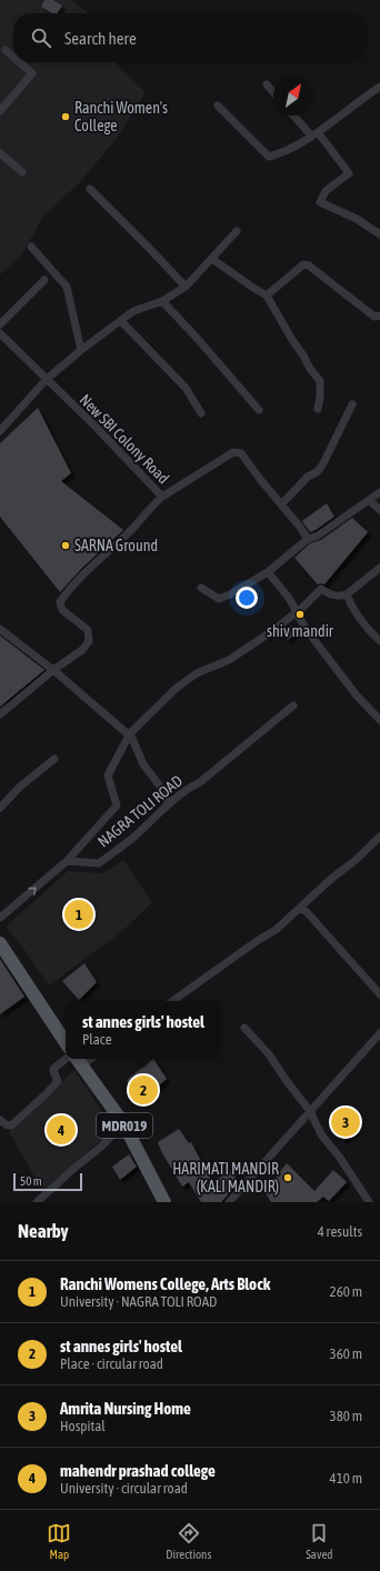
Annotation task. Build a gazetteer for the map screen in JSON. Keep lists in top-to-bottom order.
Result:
{
  "streets": {
    "main road": ["MDR019"],
    "street": ["New SBI Colony Road", "NAGRA TOLI ROAD"]
  },
  "places": [
    "Ranchi Women's College",
    "SARNA Ground",
    "shiv mandir",
    "HARIMATI MANDIR (KALI MANDIR)"
  ],
  "scale_bar": "50 m",
  "north": "top right",
  "page": {
    "search": "Search here",
    "pins": [
      "1",
      "2",
      "3",
      "4"
    ],
    "popup": ["st annes girls' hostel", "Place"],
    "scale": "50 m",
    "heading": ["Nearby", "4 results"],
    "list": [
      {
        "mark": "1",
        "name": "Ranchi Womens College, Arts Block",
        "note": "University · NAGRA TOLI ROAD",
        "value": "260 m"
      },
      {
        "mark": "2",
        "name": "st annes girls' hostel",
        "note": "Place · circular road",
        "value": "360 m"
      },
      {
        "mark": "3",
        "name": "Amrita Nursing Home",
        "note": "Hospital",
        "value": "380 m"
      },
      {
        "mark": "4",
        "name": "mahendr prashad college",
        "note": "University · circular road",
        "value": "410 m"
      }
    ],
    "nav": ["Map", "Directions", "Saved"]
  }
}
